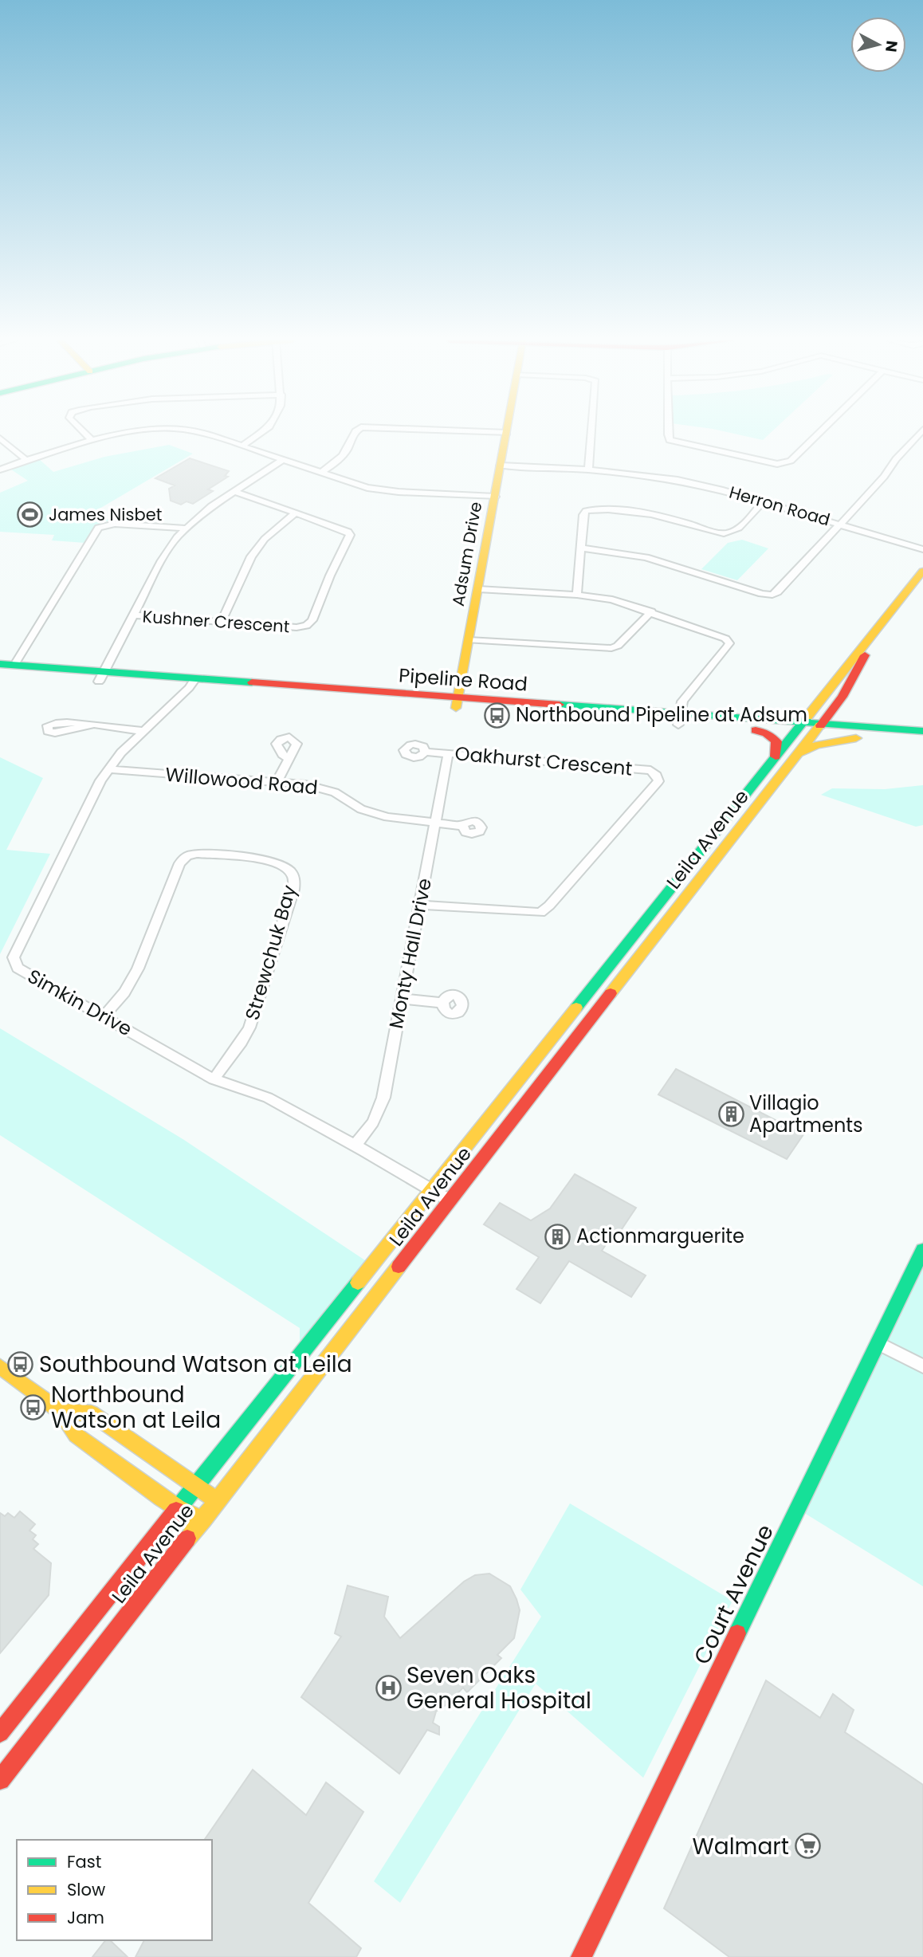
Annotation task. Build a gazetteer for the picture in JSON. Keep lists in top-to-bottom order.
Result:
{
  "streets": {
    "street": [
      "Herron Road",
      "Adsum Drive",
      "Kushner Crescent",
      "Pipeline Road",
      "Oakhurst Crescent",
      "Willowood Road",
      "Leila Avenue",
      "Strewchuk Bay",
      "Monty Hall Drive",
      "Simkin Drive",
      "Court Avenue"
    ]
  },
  "crossings": [
    ["Herron Road", "Adsum Drive"],
    ["Adsum Drive", "Pipeline Road"],
    ["Pipeline Road", "Leila Avenue"],
    ["Pipeline Road", "Simkin Drive"],
    ["Oakhurst Crescent", "Monty Hall Drive"],
    ["Willowood Road", "Monty Hall Drive"],
    ["Willowood Road", "Simkin Drive"],
    ["Leila Avenue", "Simkin Drive"],
    ["Strewchuk Bay", "Simkin Drive"],
    ["Monty Hall Drive", "Simkin Drive"]
  ],
  "places": {
    "sports": ["James Nisbet"],
    "bus stop": ["Northbound Pipeline at Adsum", "Southbound Watson at Leila", "Northbound Watson at Leila"],
    "building": ["Villagio Apartments", "Actionmarguerite"],
    "hospital": ["Seven Oaks General Hospital"],
    "supermarket": ["Walmart"]
  },
  "legend": ["Fast", "Slow", "Jam"],
  "north": "right"
}
